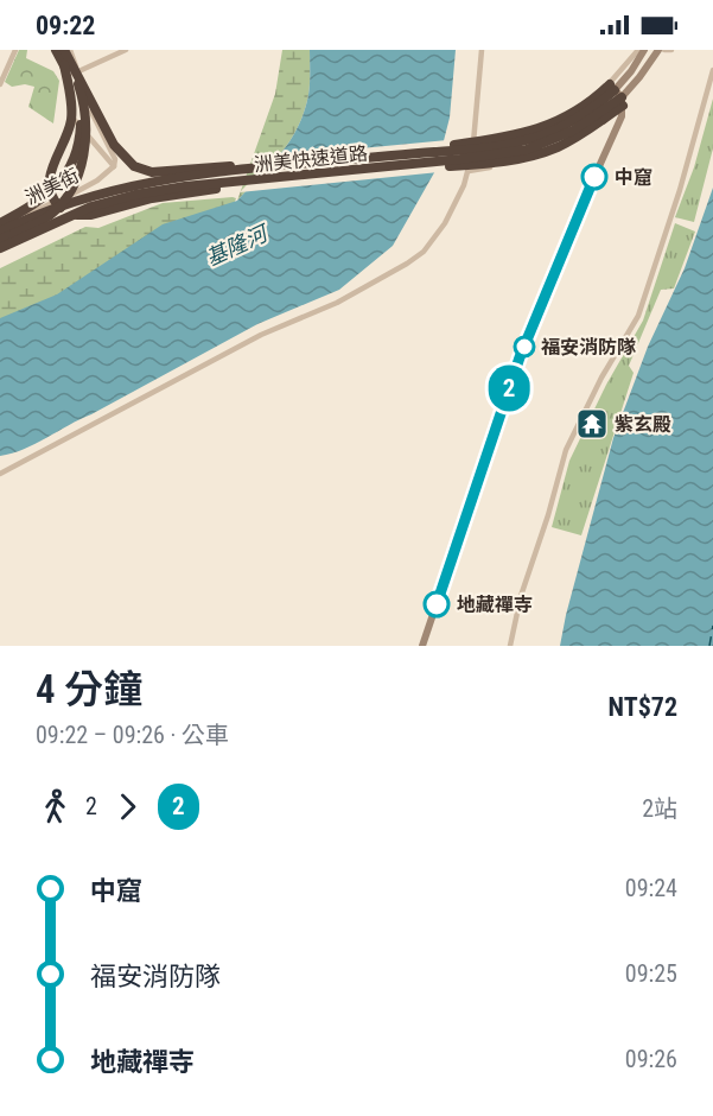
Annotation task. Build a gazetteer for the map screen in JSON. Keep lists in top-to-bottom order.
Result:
{
  "streets": {
    "highway": ["洲美快速道路"],
    "street": ["洲美街"]
  },
  "crossings": [
    ["洲美快速道路", "洲美街"]
  ],
  "water": ["基隆河"],
  "places": {
    "other": ["中窟", "福安消防隊", "地藏禪寺"],
    "temple": ["紫玄殿"]
  },
  "lines": ["bus line 2"],
  "page": {
    "status": "09:22",
    "on_map": "2",
    "heading": ["4 分鐘", "09:22 – 09:26 · 公車", "NT$72"],
    "legs": ["2", "2", "2站"],
    "list": [
      {
        "name": "中窟",
        "value": "09:24"
      },
      {
        "name": "福安消防隊",
        "value": "09:25"
      },
      {
        "name": "地藏禪寺",
        "value": "09:26"
      }
    ]
  }
}
